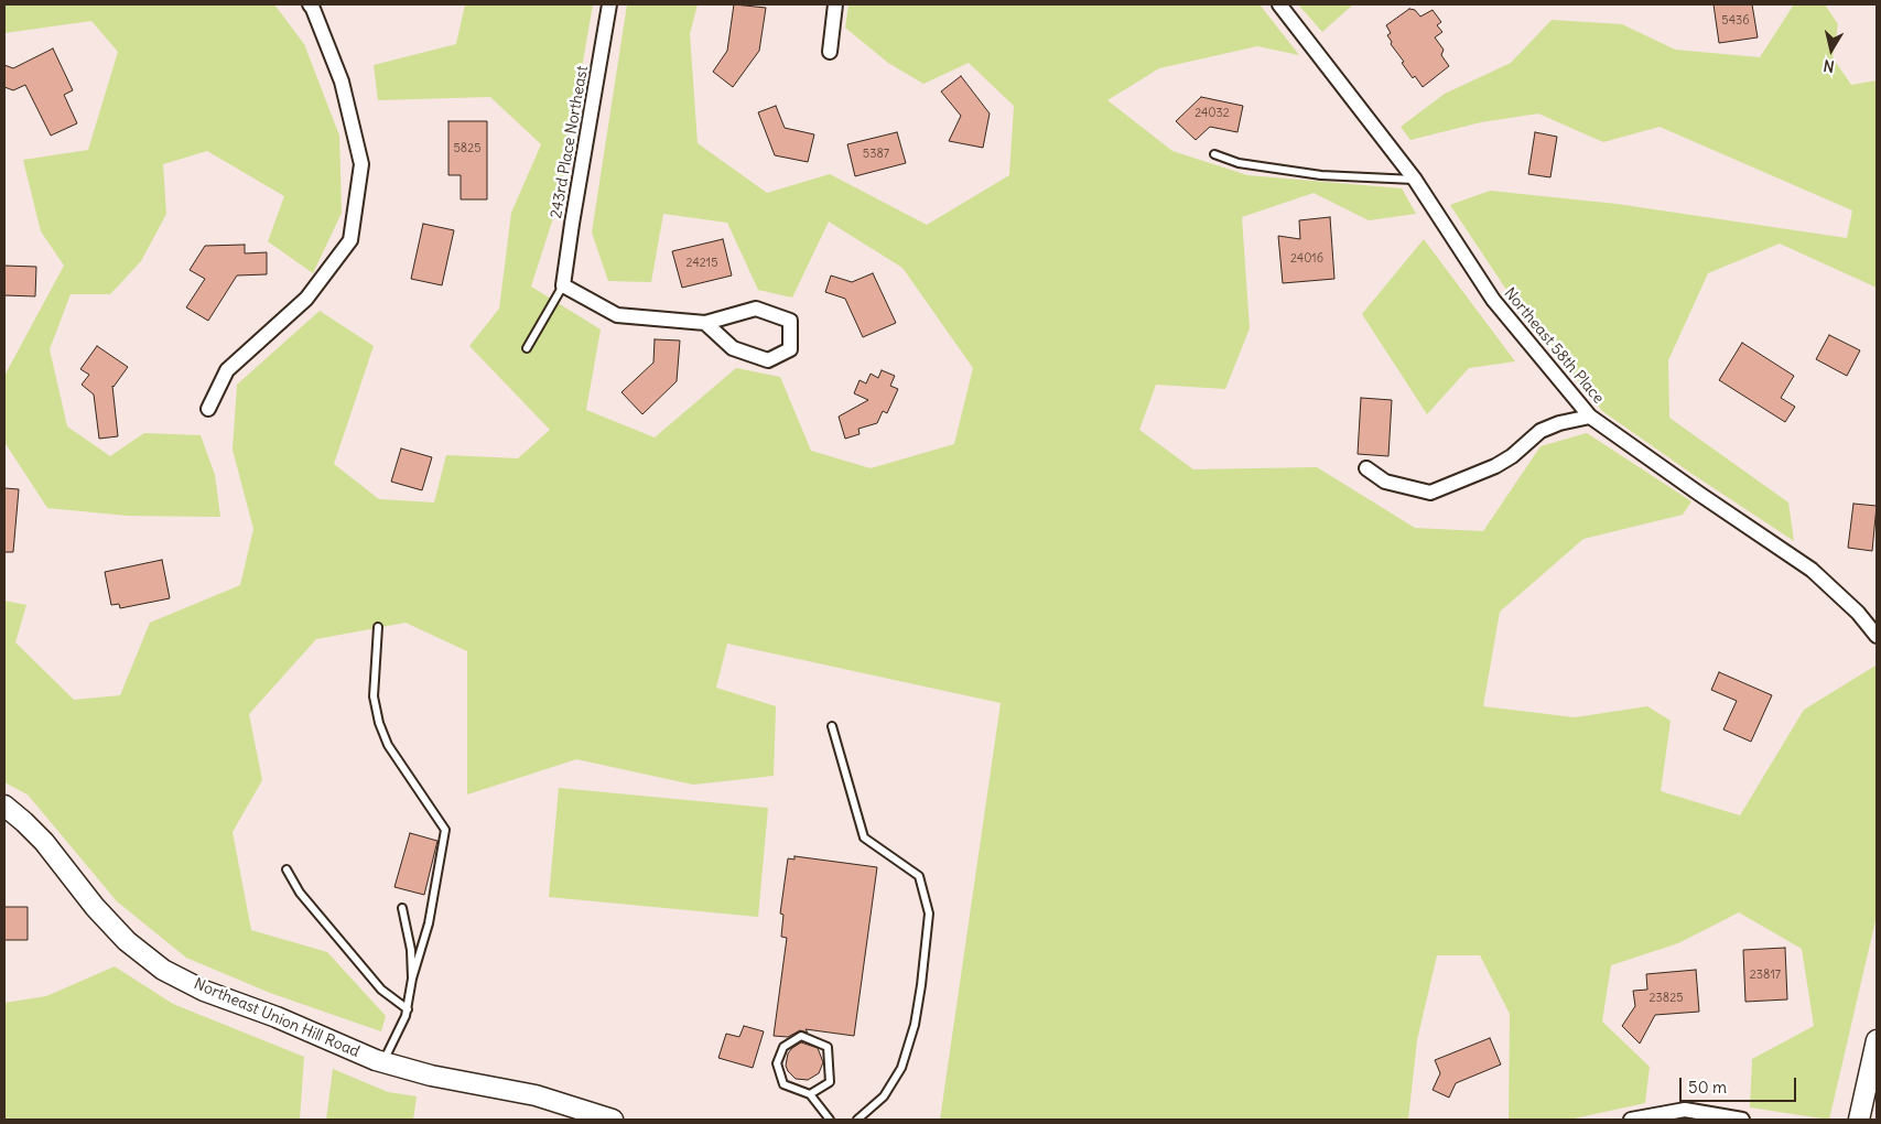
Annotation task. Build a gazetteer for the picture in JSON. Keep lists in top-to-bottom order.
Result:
{
  "streets": {
    "street": ["243rd Place Northeast", "Northeast 58th Place", "Northeast Union Hill Road"]
  },
  "house_numbers": [
    "5436",
    "24032",
    "5825",
    "5387",
    "24016",
    "24215",
    "23817",
    "23825"
  ],
  "scale_bar": "50 m",
  "north": "bottom"
}
